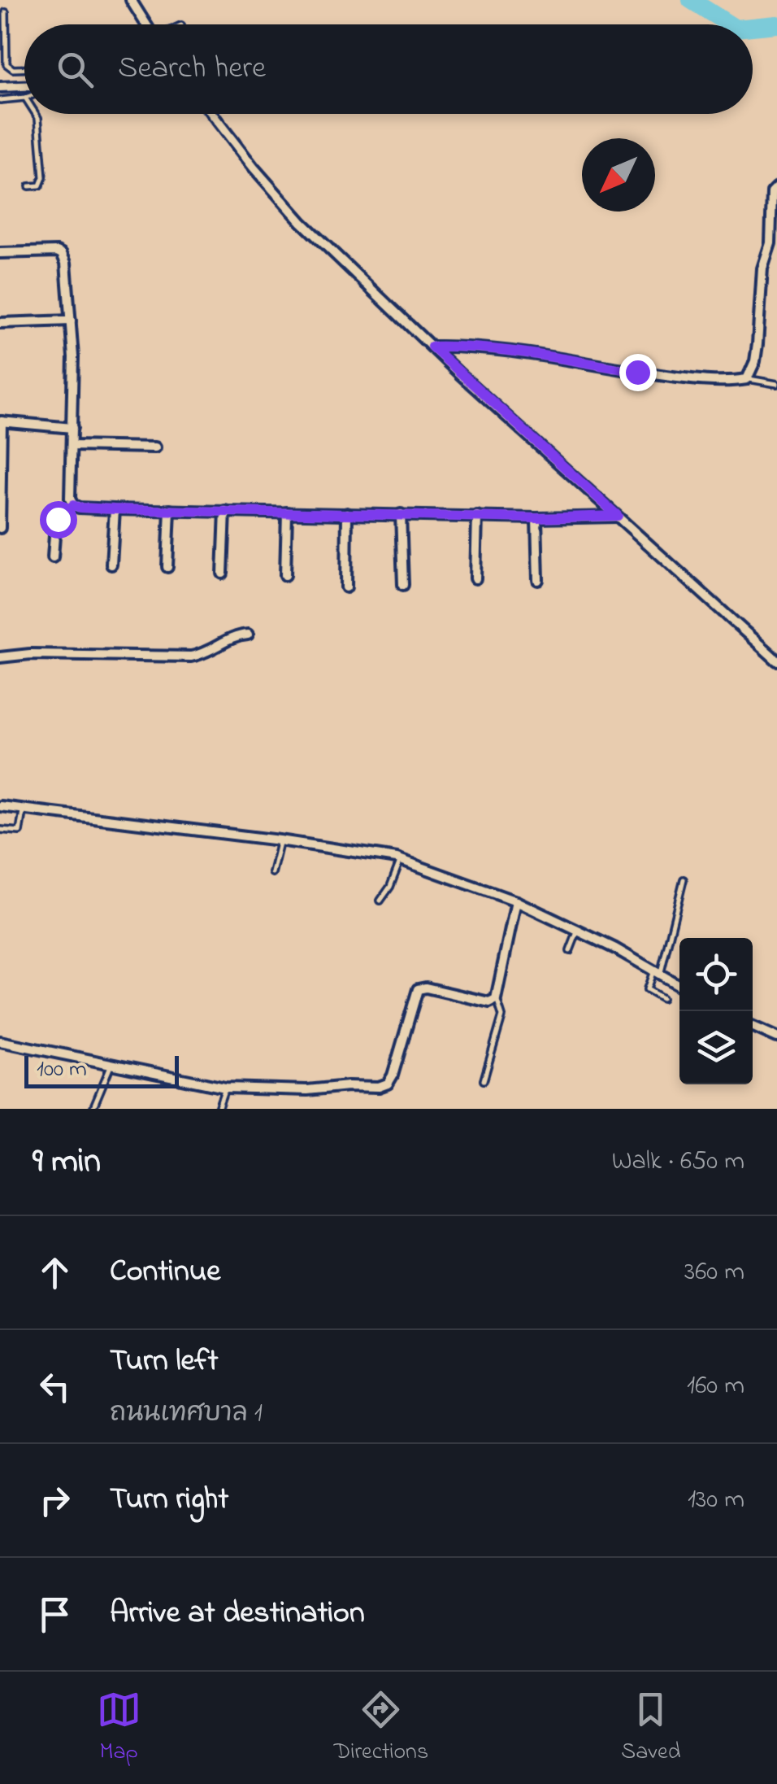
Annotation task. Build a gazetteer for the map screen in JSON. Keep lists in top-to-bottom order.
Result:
{
  "scale_bar": "100 m",
  "north": "bottom left",
  "page": {
    "search": "Search here",
    "scale": "100 m",
    "heading": ["9 min", "Walk · 650 m"],
    "list": [
      ["Continue", "360 m"],
      ["Turn left", "ถนนเทศบาล 1", "160 m"],
      ["Turn right", "130 m"],
      "Arrive at destination"
    ],
    "nav": ["Map", "Directions", "Saved"]
  }
}
